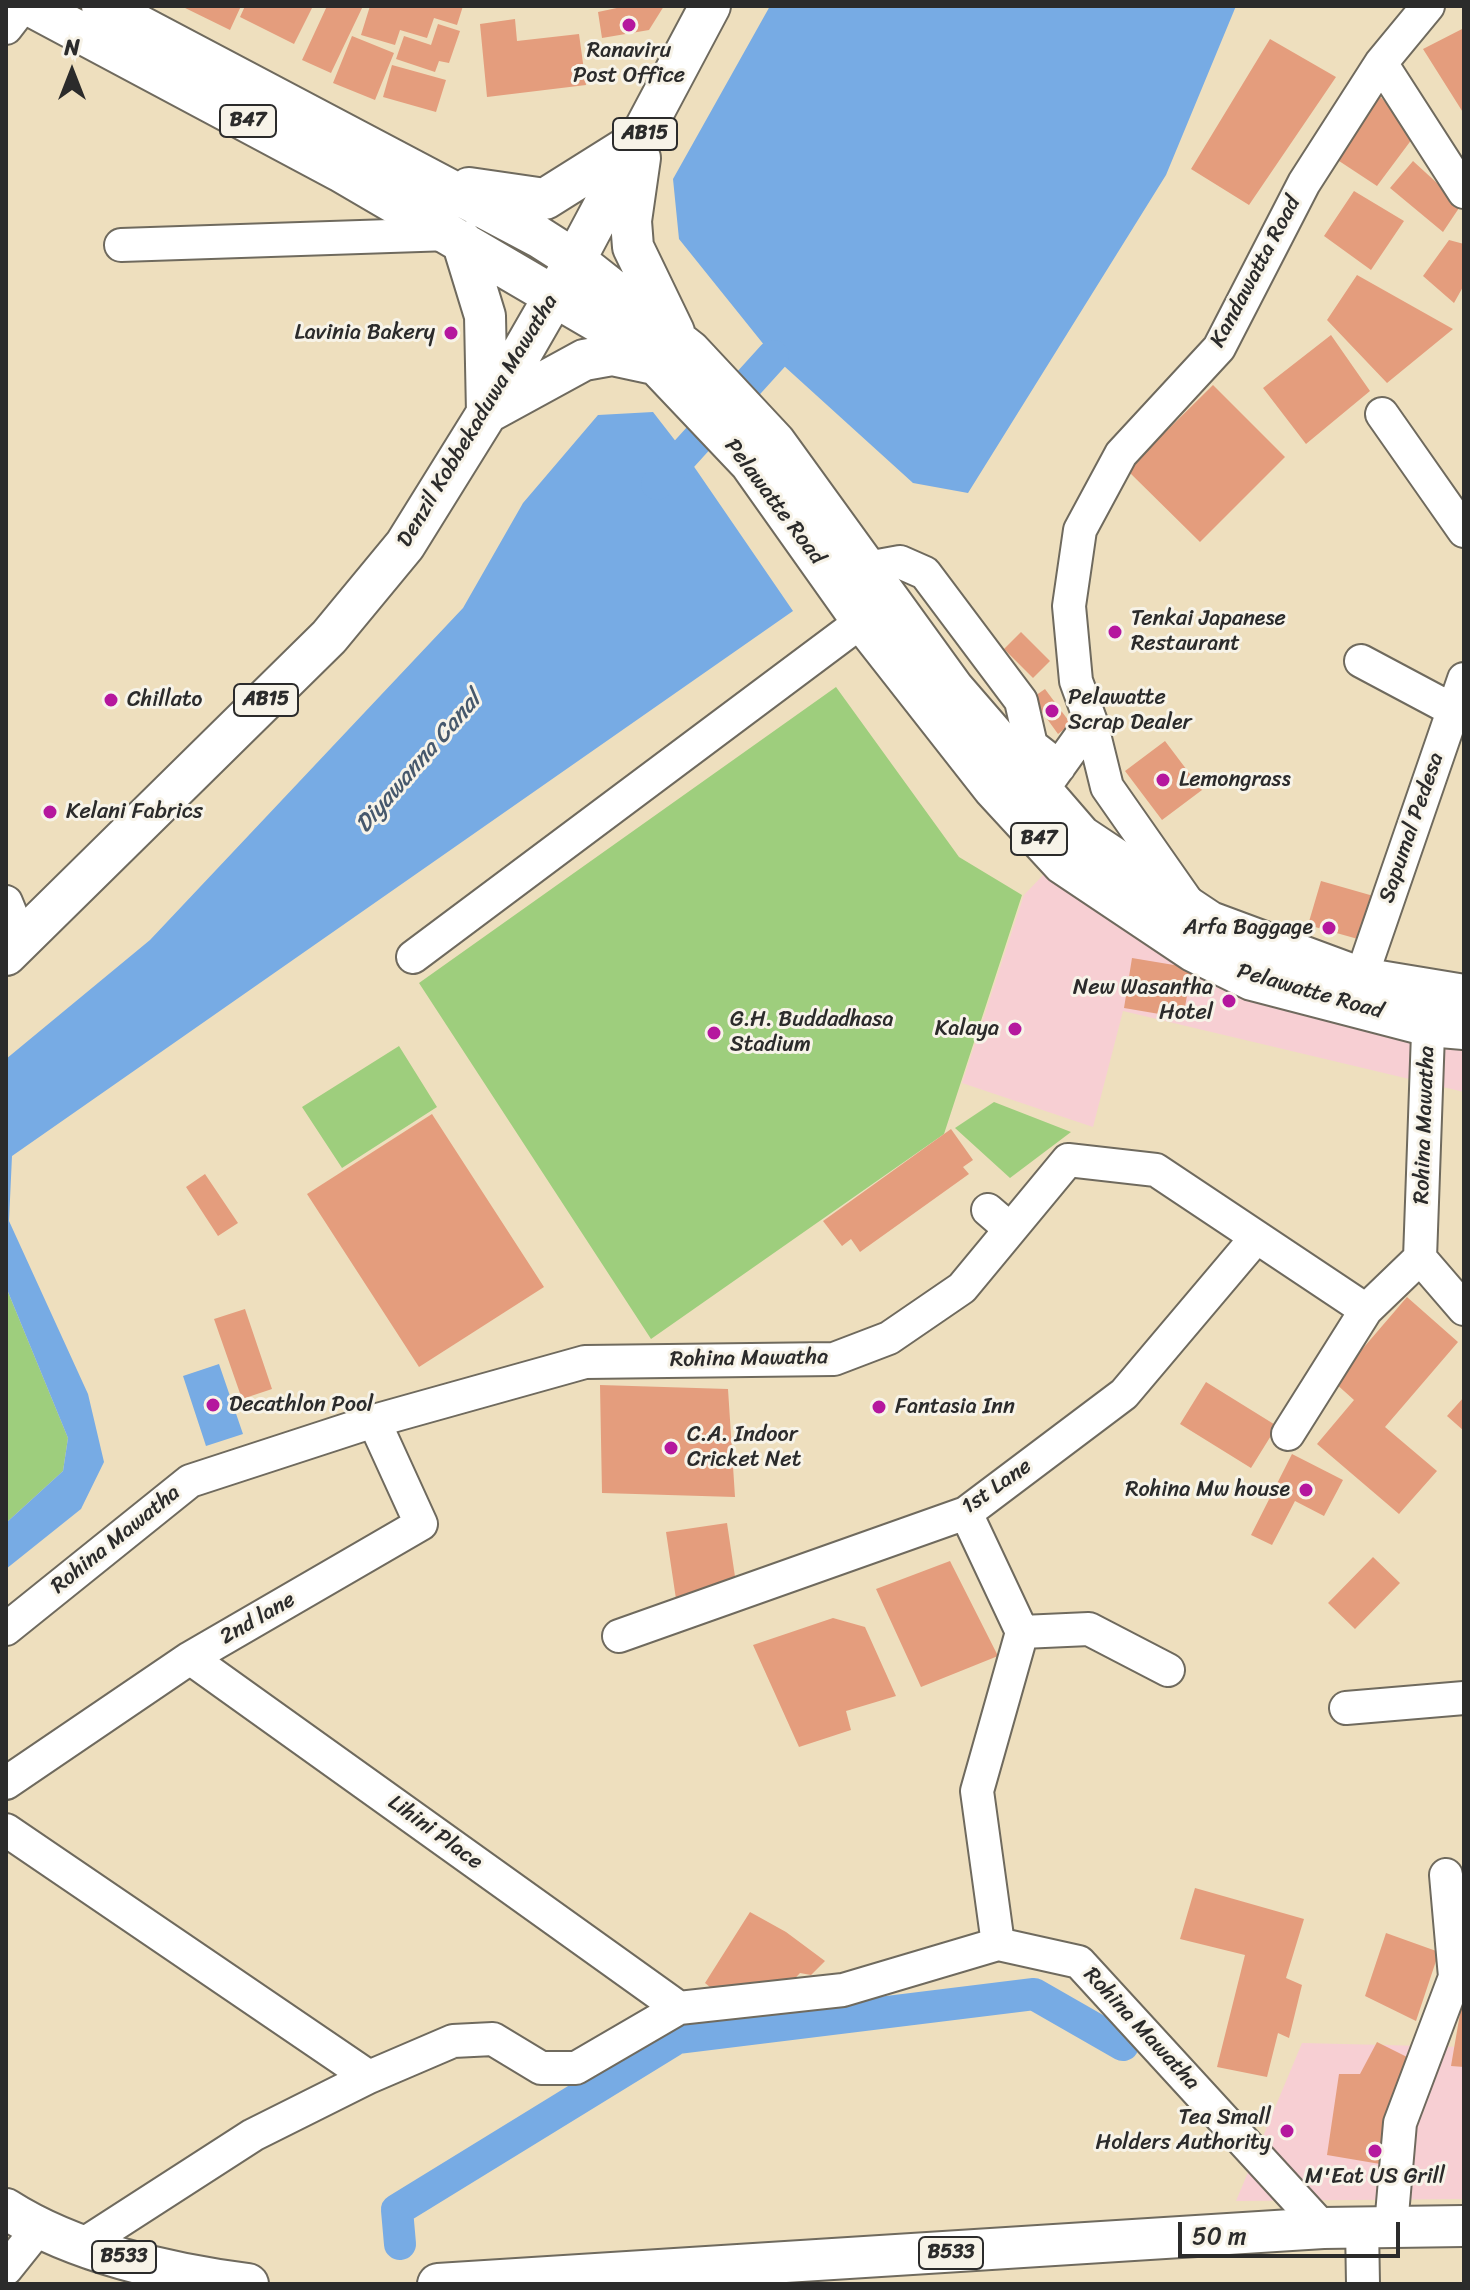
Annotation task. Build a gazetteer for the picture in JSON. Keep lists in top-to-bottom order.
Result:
{
  "streets": {
    "main road": [
      "B47",
      "AB15",
      "Denzil Kobbekaduwa Mawatha",
      "Pelawatte Road",
      "B533"
    ],
    "street": [
      "Kandawatta Road",
      "Sapumal Pedesa",
      "Rohina Mawatha",
      "1st Lane",
      "2nd lane",
      "Lihini Place"
    ]
  },
  "crossings": [
    ["Kandawatta Road", "Pelawatte Road"],
    ["Denzil Kobbekaduwa Mawatha", "Pelawatte Road"],
    ["Pelawatte Road", "Sapumal Pedesa"],
    ["Pelawatte Road", "Rohina Mawatha"],
    ["Rohina Mawatha", "1st Lane"],
    ["Rohina Mawatha", "2nd lane"],
    ["Rohina Mawatha", "Lihini Place"],
    ["Rohina Mawatha", "B533"],
    ["2nd lane", "Lihini Place"]
  ],
  "water": ["Diyawanna Canal"],
  "places": [
    "Ranaviru Post Office",
    "Lavinia Bakery",
    "Tenkai Japanese Restaurant",
    "Chillato",
    "Pelawatte Scrap Dealer",
    "Lemongrass",
    "Kelani Fabrics",
    "Arfa Baggage",
    "New Wasantha Hotel",
    "Kalaya",
    "G.H. Buddadhasa Stadium",
    "Decathlon Pool",
    "Fantasia Inn",
    "C.A. Indoor Cricket Net",
    "Rohina Mw house",
    "Tea Small Holders Authority",
    "M'Eat US Grill"
  ],
  "scale_bar": "50 m",
  "north": "top"
}
